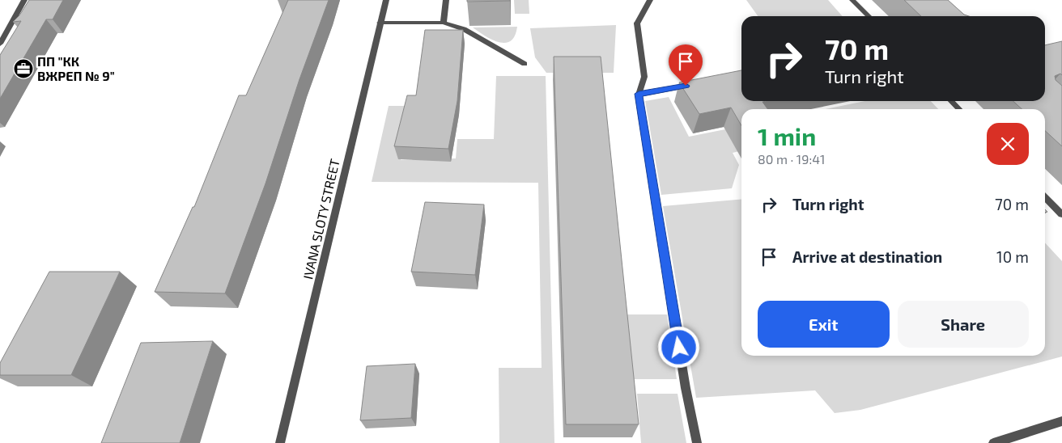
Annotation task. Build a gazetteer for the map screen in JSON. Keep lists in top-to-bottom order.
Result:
{
  "streets": {
    "street": ["IVANA SLOTY STREET"]
  },
  "places": {
    "office": ["ПП \"КК ВЖРЕП № 9\""]
  },
  "page": {
    "turn": ["70 m", "Turn right"],
    "heading": ["1 min", "80 m · 19:41"],
    "list": [
      {
        "name": "Turn right",
        "value": "70 m"
      },
      {
        "name": "Arrive at destination",
        "value": "10 m"
      }
    ],
    "buttons": ["Exit", "Share"]
  }
}
